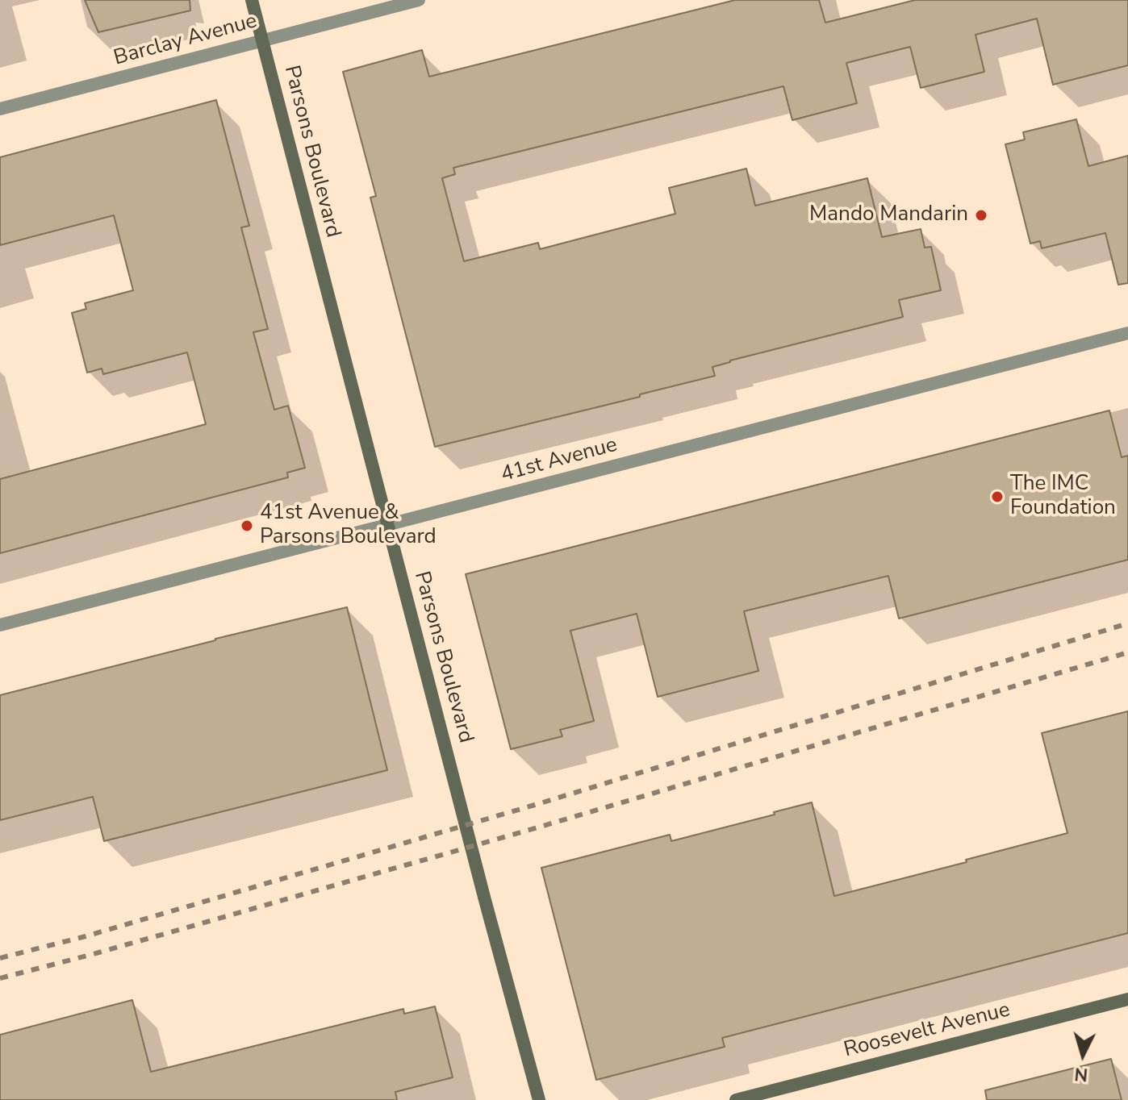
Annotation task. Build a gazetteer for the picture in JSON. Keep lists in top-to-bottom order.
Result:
{
  "streets": {
    "street": [
      "Barclay Avenue",
      "Parsons Boulevard",
      "41st Avenue",
      "Roosevelt Avenue"
    ]
  },
  "crossings": [
    ["Barclay Avenue", "Parsons Boulevard"],
    ["Parsons Boulevard", "41st Avenue"]
  ],
  "places": ["Mando Mandarin", "The IMC Foundation", "41st Avenue & Parsons Boulevard"],
  "north": "bottom"
}
